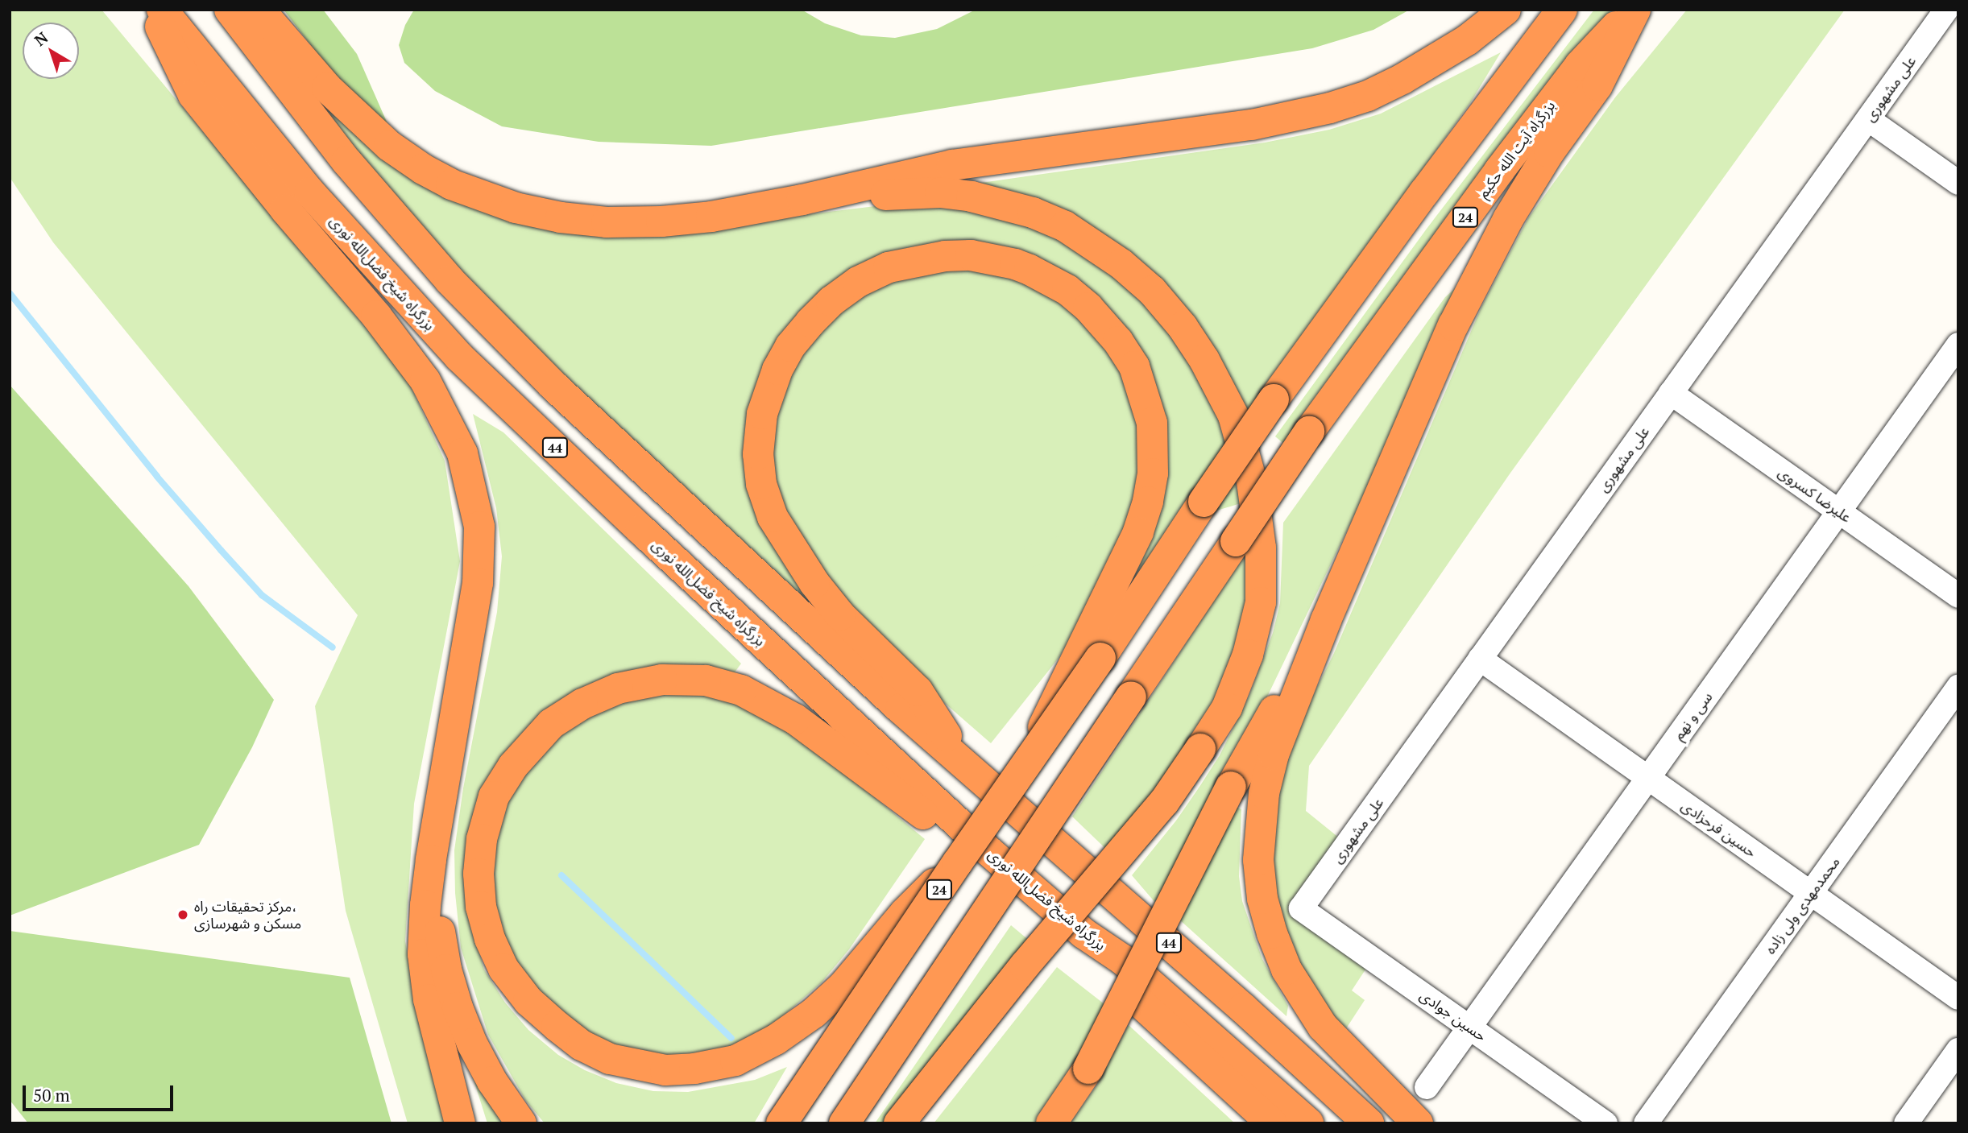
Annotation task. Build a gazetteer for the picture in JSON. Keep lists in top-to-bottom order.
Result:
{
  "streets": {
    "highway": [
      "بزرگراه آیت الله حکیم",
      "24",
      "بزرگراه شیخ فضل‌الله نوری",
      "44"
    ],
    "street": [
      "علی مشهوری",
      "علیرضا کسروی",
      "سی و نهم",
      "حسین فرحزادی",
      "محمدمهدی ولی زاده",
      "حسین جوادی"
    ]
  },
  "crossings": [
    ["علی مشهوری", "علیرضا کسروی"],
    ["علی مشهوری", "حسین فرحزادی"],
    ["علی مشهوری", "حسین جوادی"],
    ["علیرضا کسروی", "سی و نهم"],
    ["سی و نهم", "حسین فرحزادی"],
    ["سی و نهم", "حسین جوادی"],
    ["حسین فرحزادی", "محمدمهدی ولی زاده"]
  ],
  "places": ["مرکز تحقیقات راه، مسکن و شهرسازی"],
  "scale_bar": "50 m",
  "north": "top left"
}
